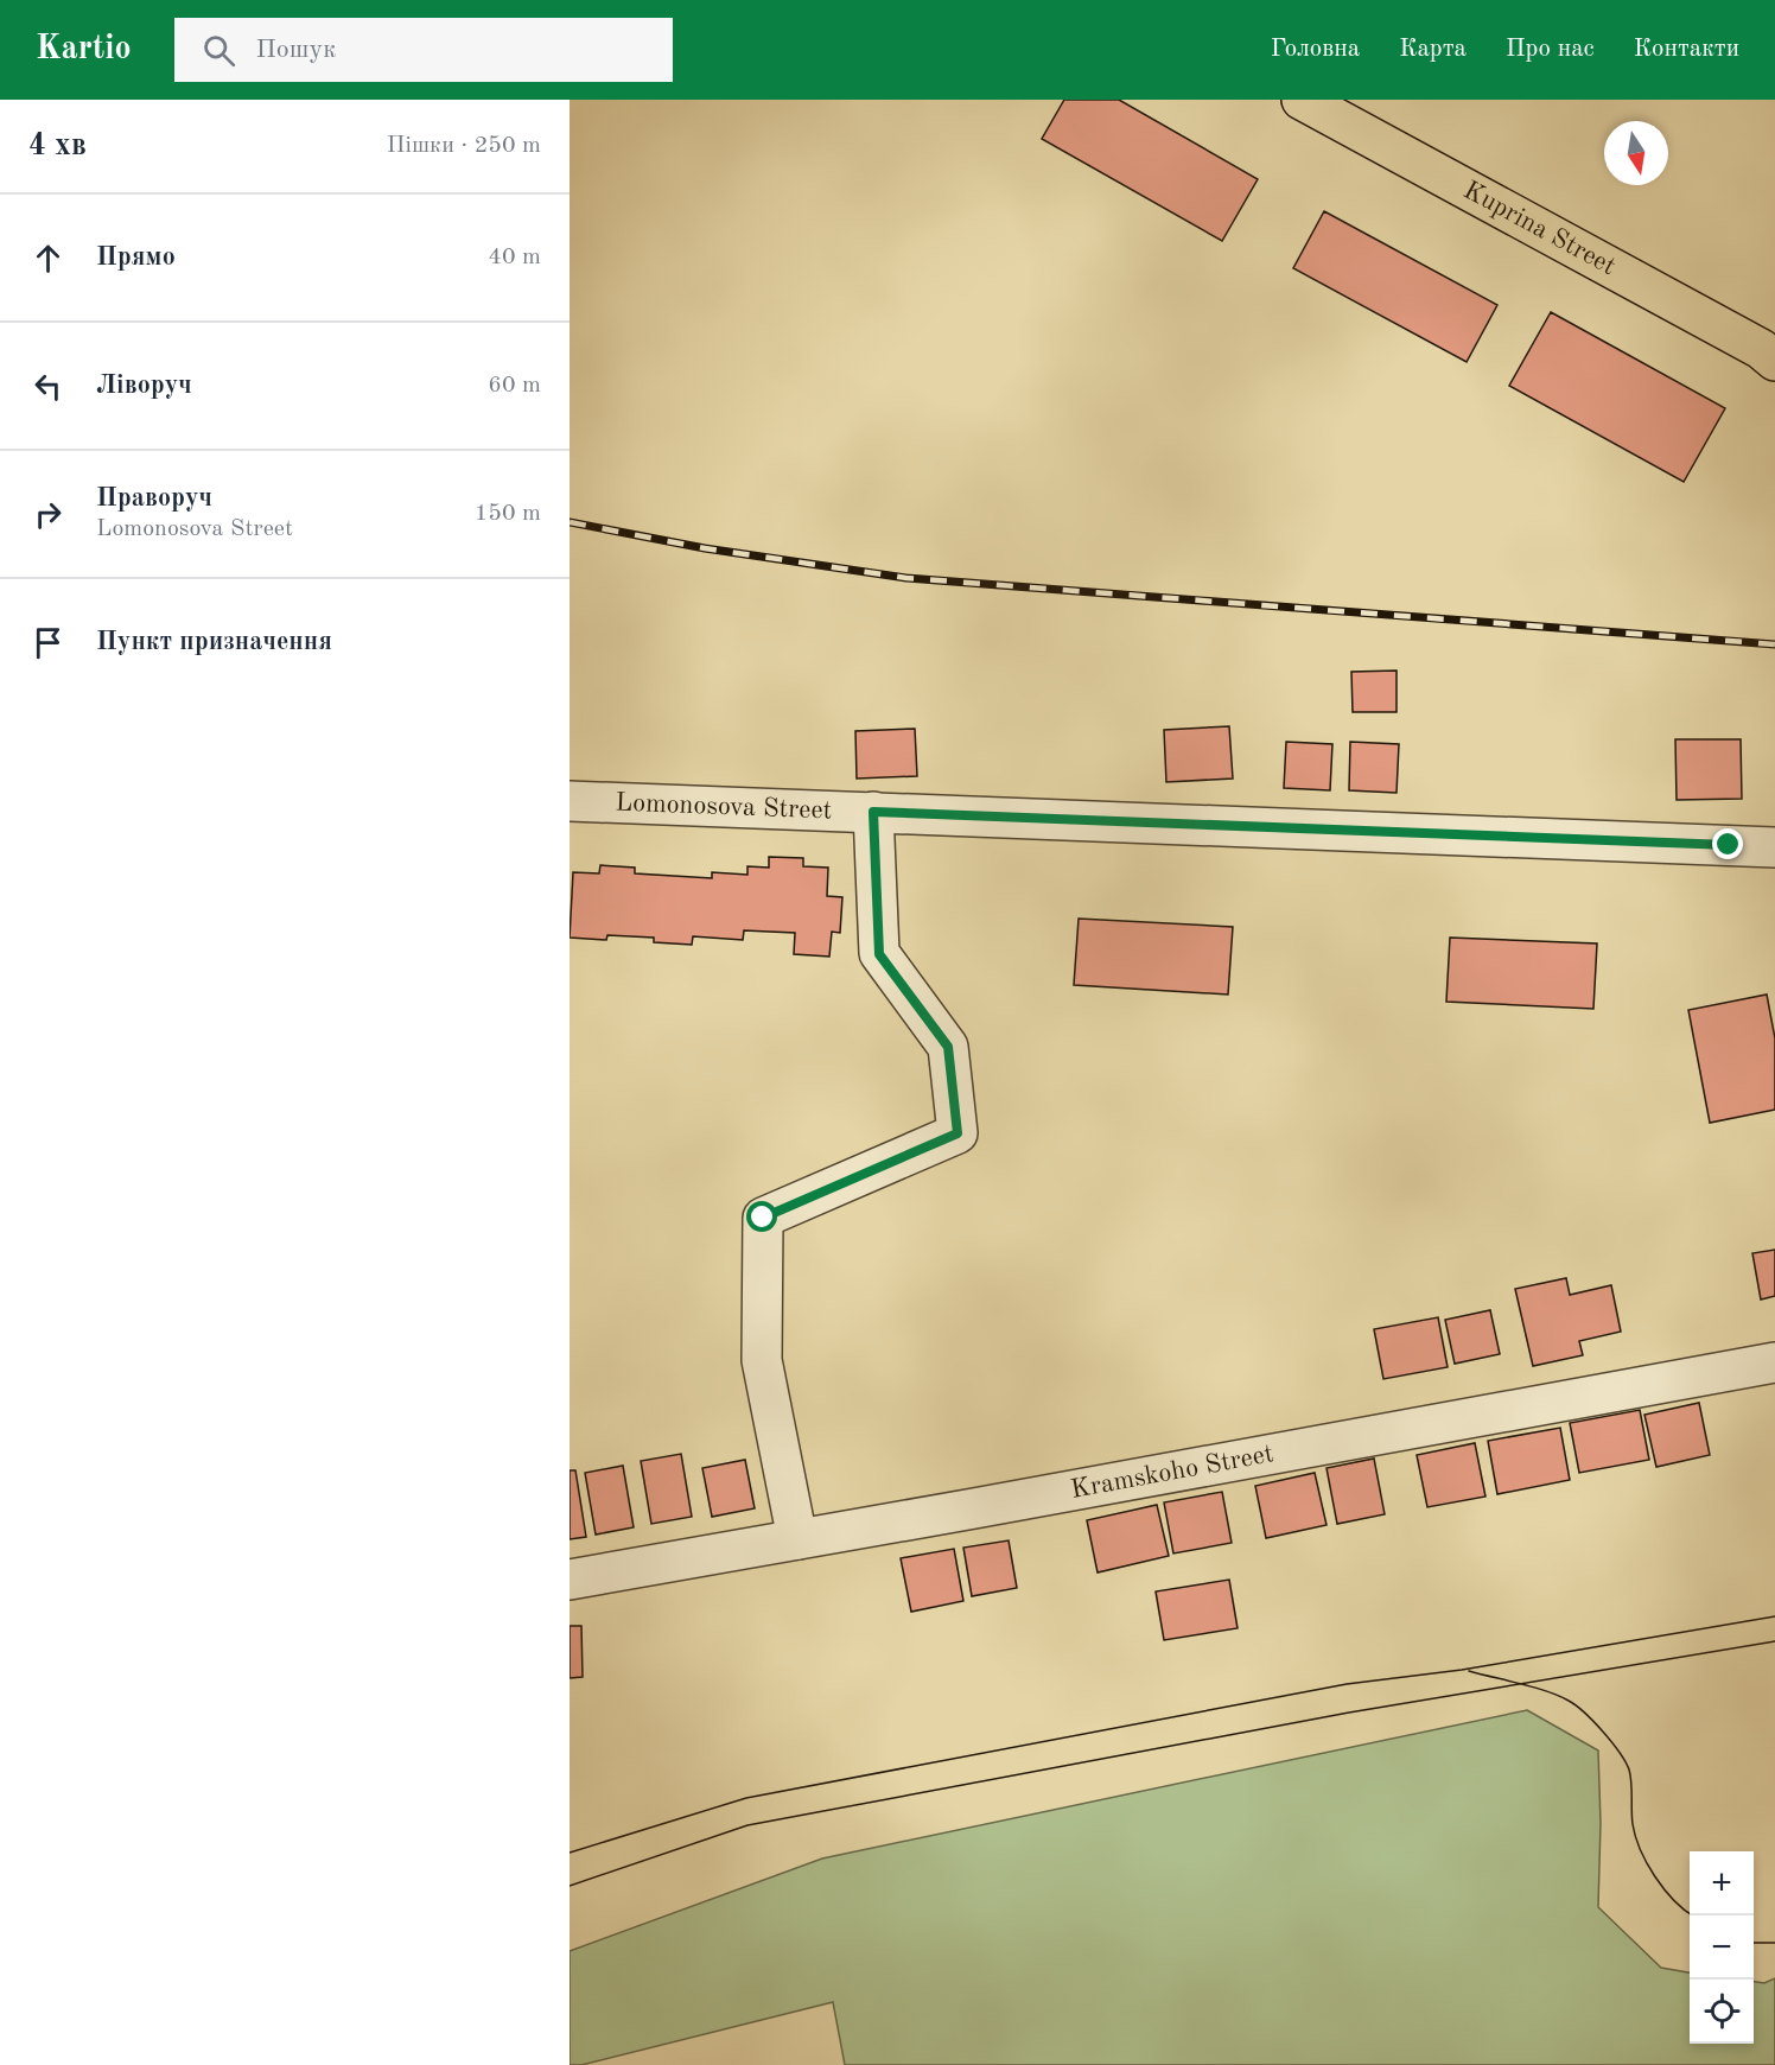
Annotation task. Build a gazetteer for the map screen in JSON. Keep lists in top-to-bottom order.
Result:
{
  "streets": {
    "main road": ["Kuprina Street"],
    "street": ["Lomonosova Street", "Kramskoho Street"]
  },
  "north": "bottom",
  "page": {
    "header": "Kartio",
    "search": "Пошук",
    "nav": [
      "Головна",
      "Карта",
      "Про нас",
      "Контакти"
    ],
    "heading": ["4 хв", "Пішки · 250 m"],
    "list": [
      ["Прямо", "40 m"],
      ["Ліворуч", "60 m"],
      ["Праворуч", "Lomonosova Street", "150 m"],
      "Пункт призначення"
    ],
    "map_buttons": ["+", "−"]
  }
}
